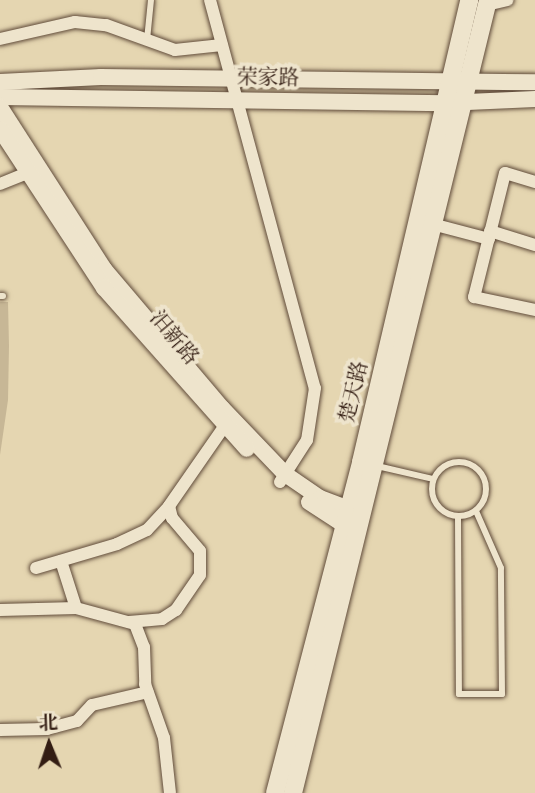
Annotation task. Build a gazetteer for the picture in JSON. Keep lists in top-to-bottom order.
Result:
{
  "streets": {
    "main road": ["楚天路"],
    "street": ["荣家路", "汨新路"]
  },
  "crossings": [
    ["荣家路", "楚天路"],
    ["汨新路", "楚天路"]
  ],
  "north": "top"
}
